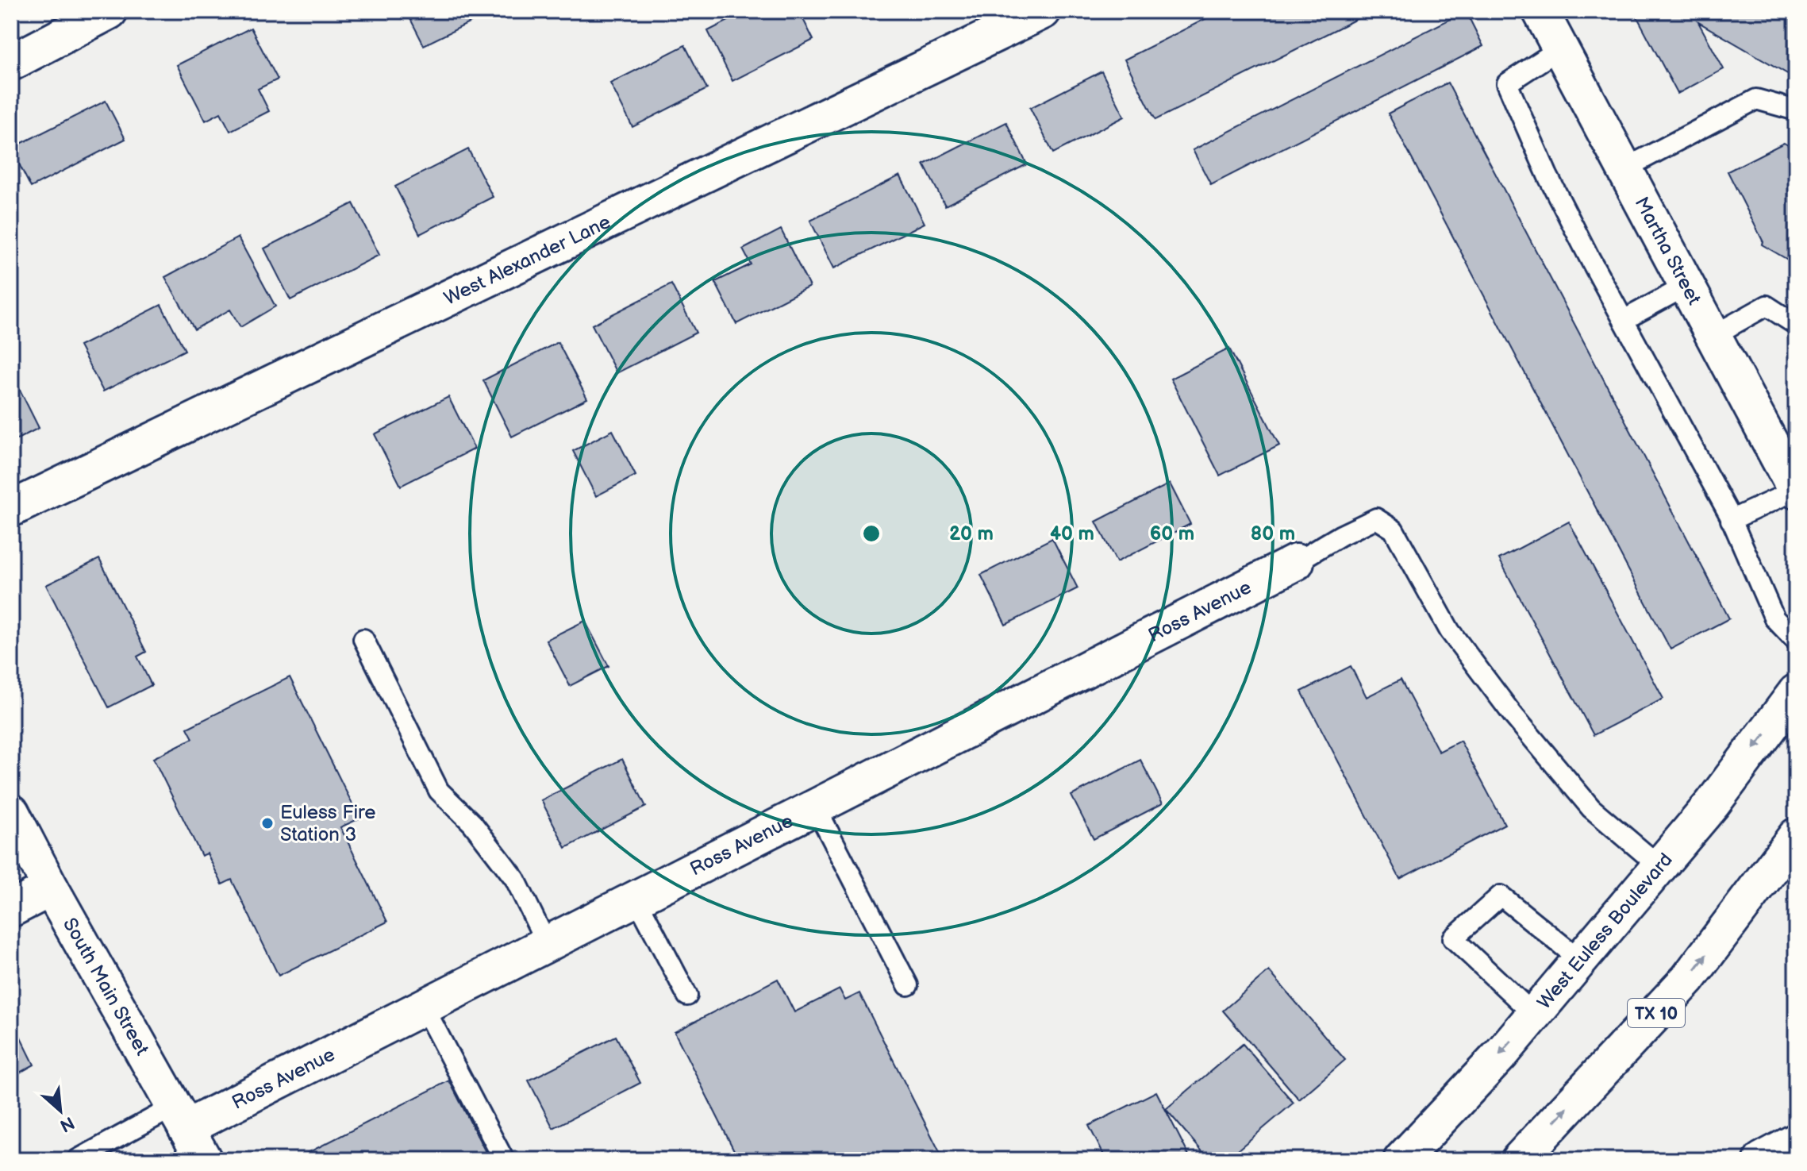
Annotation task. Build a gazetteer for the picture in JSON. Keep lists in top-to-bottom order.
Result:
{
  "streets": {
    "street": [
      "Martha Street",
      "West Alexander Lane",
      "Ross Avenue",
      "West Euless Boulevard",
      "South Main Street",
      "TX 10"
    ]
  },
  "crossings": [
    ["Ross Avenue", "South Main Street"]
  ],
  "places": ["Euless Fire Station 3"],
  "north": "bottom right",
  "rings": [
    "20 m",
    "40 m",
    "60 m",
    "80 m"
  ]
}
